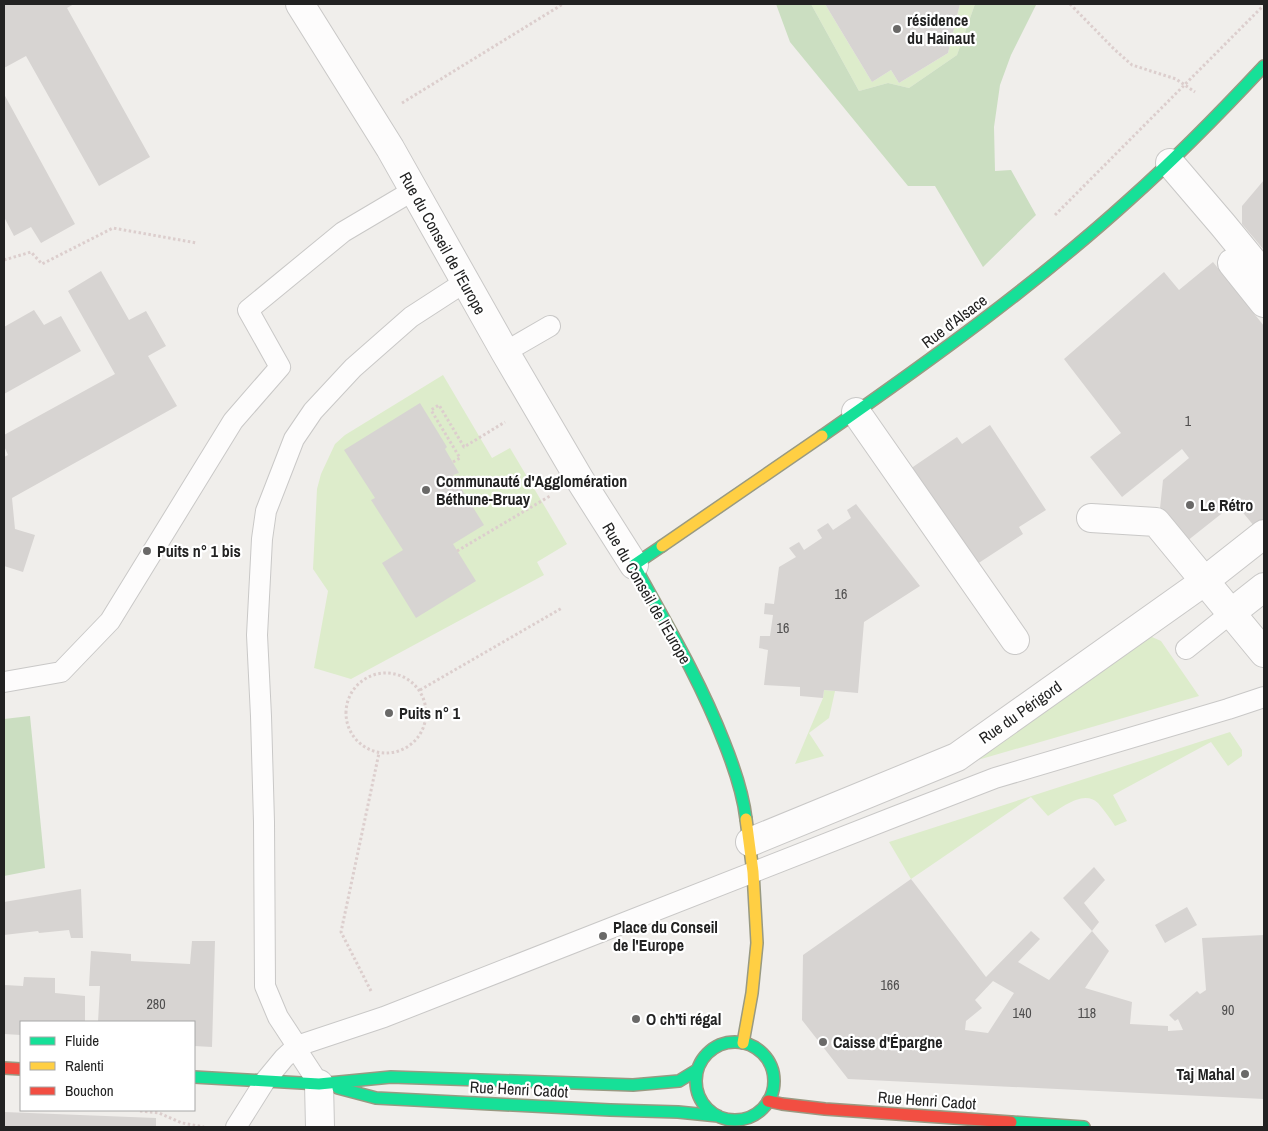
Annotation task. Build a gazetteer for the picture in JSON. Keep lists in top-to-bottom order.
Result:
{
  "streets": {
    "main road": ["Rue du Conseil de l'Europe", "Rue d'Alsace", "Rue Henri Cadot"],
    "street": ["Rue du Périgord"]
  },
  "crossings": [
    ["Rue du Conseil de l'Europe", "Rue d'Alsace"],
    ["Rue du Conseil de l'Europe", "Rue du Périgord"],
    ["Rue du Conseil de l'Europe", "Rue Henri Cadot"]
  ],
  "places": [
    "résidence du Hainaut",
    "Communauté d'Agglomération Béthune-Bruay",
    "Le Rétro",
    "Puits n° 1 bis",
    "Puits n° 1",
    "Place du Conseil de l'Europe",
    "O ch'ti régal",
    "Caisse d'Épargne",
    "Taj Mahal"
  ],
  "house_numbers": [
    "1",
    "16",
    "16",
    "166",
    "280",
    "90",
    "140",
    "118"
  ],
  "legend": ["Fluide", "Ralenti", "Bouchon"]
}
